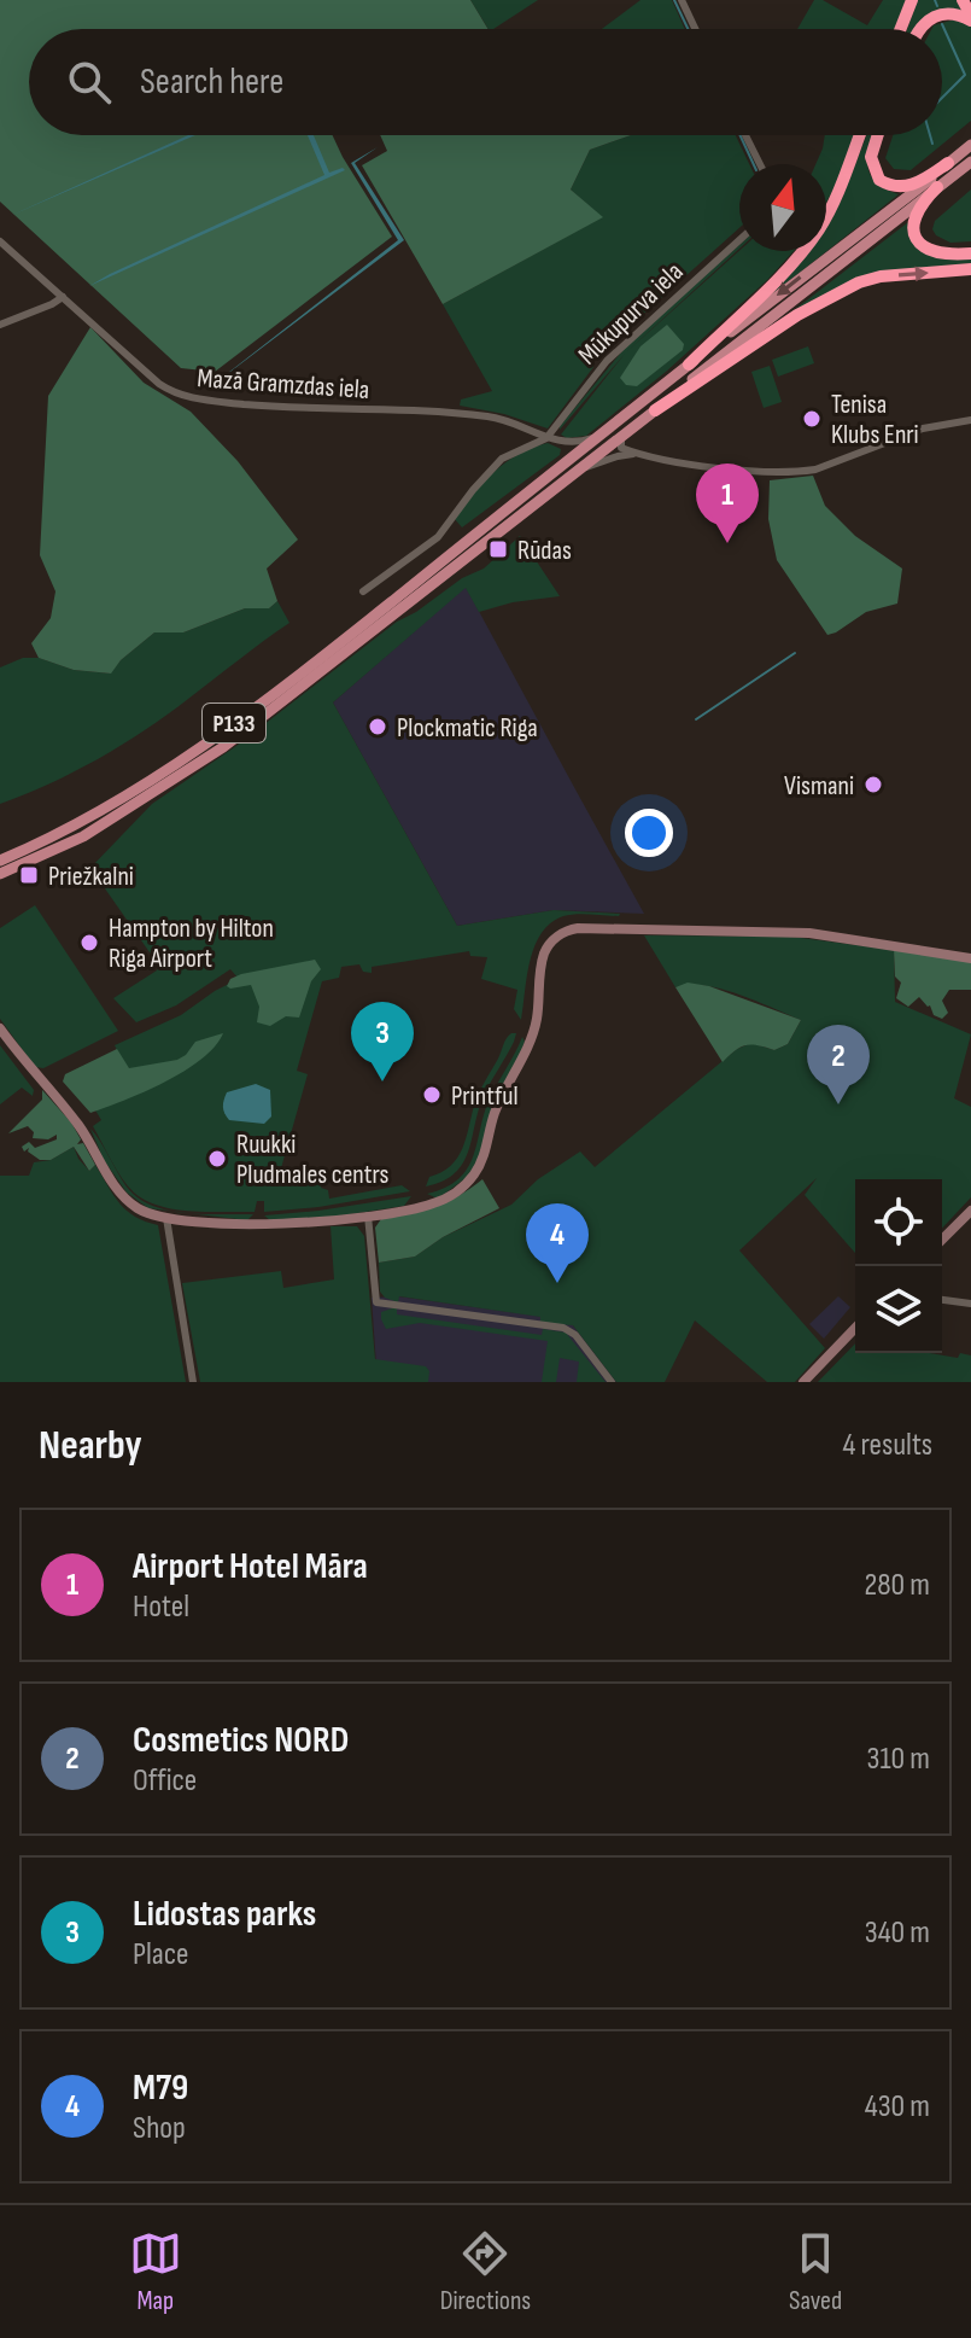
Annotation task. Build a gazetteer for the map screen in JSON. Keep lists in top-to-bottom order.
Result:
{
  "streets": {
    "main road": ["P133"],
    "street": ["Mūkupurva iela", "Mazā Gramzdas iela"]
  },
  "crossings": [
    ["Mūkupurva iela", "Mazā Gramzdas iela"],
    ["Mazā Gramzdas iela", "P133"]
  ],
  "places": {
    "other": [
      "Tenisa Klubs Enri",
      "Plockmatic Riga",
      "Vismani",
      "Hampton by Hilton Riga Airport",
      "Printful",
      "Ruukki Pludmales centrs"
    ],
    "transit": ["Rūdas", "Priežkalni"]
  },
  "north": "top",
  "page": {
    "search": "Search here",
    "pins": [
      "1",
      "3",
      "2",
      "4"
    ],
    "heading": ["Nearby", "4 results"],
    "list": [
      {
        "mark": "1",
        "name": "Airport Hotel Māra",
        "note": "Hotel",
        "value": "280 m"
      },
      {
        "mark": "2",
        "name": "Cosmetics NORD",
        "note": "Office",
        "value": "310 m"
      },
      {
        "mark": "3",
        "name": "Lidostas parks",
        "note": "Place",
        "value": "340 m"
      },
      {
        "mark": "4",
        "name": "M79",
        "note": "Shop",
        "value": "430 m"
      }
    ],
    "nav": ["Map", "Directions", "Saved"]
  }
}
